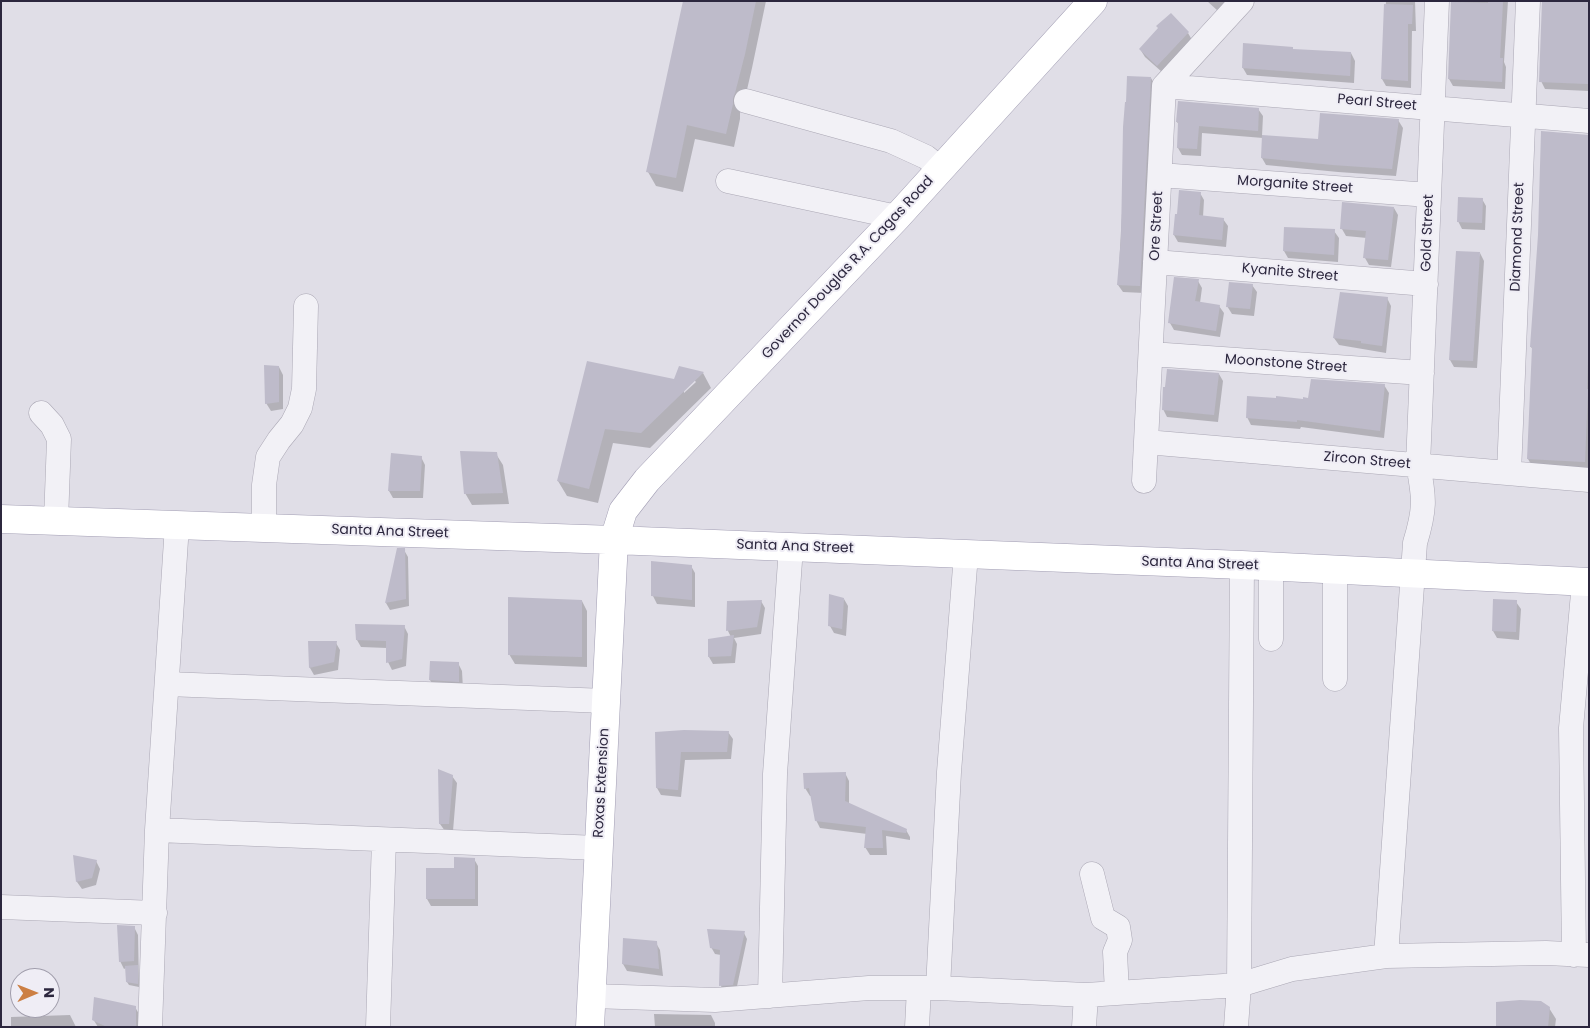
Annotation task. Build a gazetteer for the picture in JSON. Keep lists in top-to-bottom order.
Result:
{
  "streets": {
    "main road": ["Governor Douglas R.A. Cagas Road", "Santa Ana Street", "Roxas Extension"],
    "street": [
      "Pearl Street",
      "Morganite Street",
      "Ore Street",
      "Gold Street",
      "Diamond Street",
      "Kyanite Street",
      "Moonstone Street",
      "Zircon Street"
    ]
  },
  "crossings": [
    ["Pearl Street", "Ore Street"],
    ["Pearl Street", "Gold Street"],
    ["Pearl Street", "Diamond Street"],
    ["Morganite Street", "Ore Street"],
    ["Morganite Street", "Gold Street"],
    ["Ore Street", "Kyanite Street"],
    ["Ore Street", "Moonstone Street"],
    ["Ore Street", "Zircon Street"],
    ["Gold Street", "Kyanite Street"],
    ["Gold Street", "Moonstone Street"],
    ["Gold Street", "Zircon Street"],
    ["Gold Street", "Santa Ana Street"],
    ["Diamond Street", "Zircon Street"],
    ["Governor Douglas R.A. Cagas Road", "Santa Ana Street"],
    ["Governor Douglas R.A. Cagas Road", "Roxas Extension"],
    ["Santa Ana Street", "Roxas Extension"]
  ],
  "north": "right"
}
